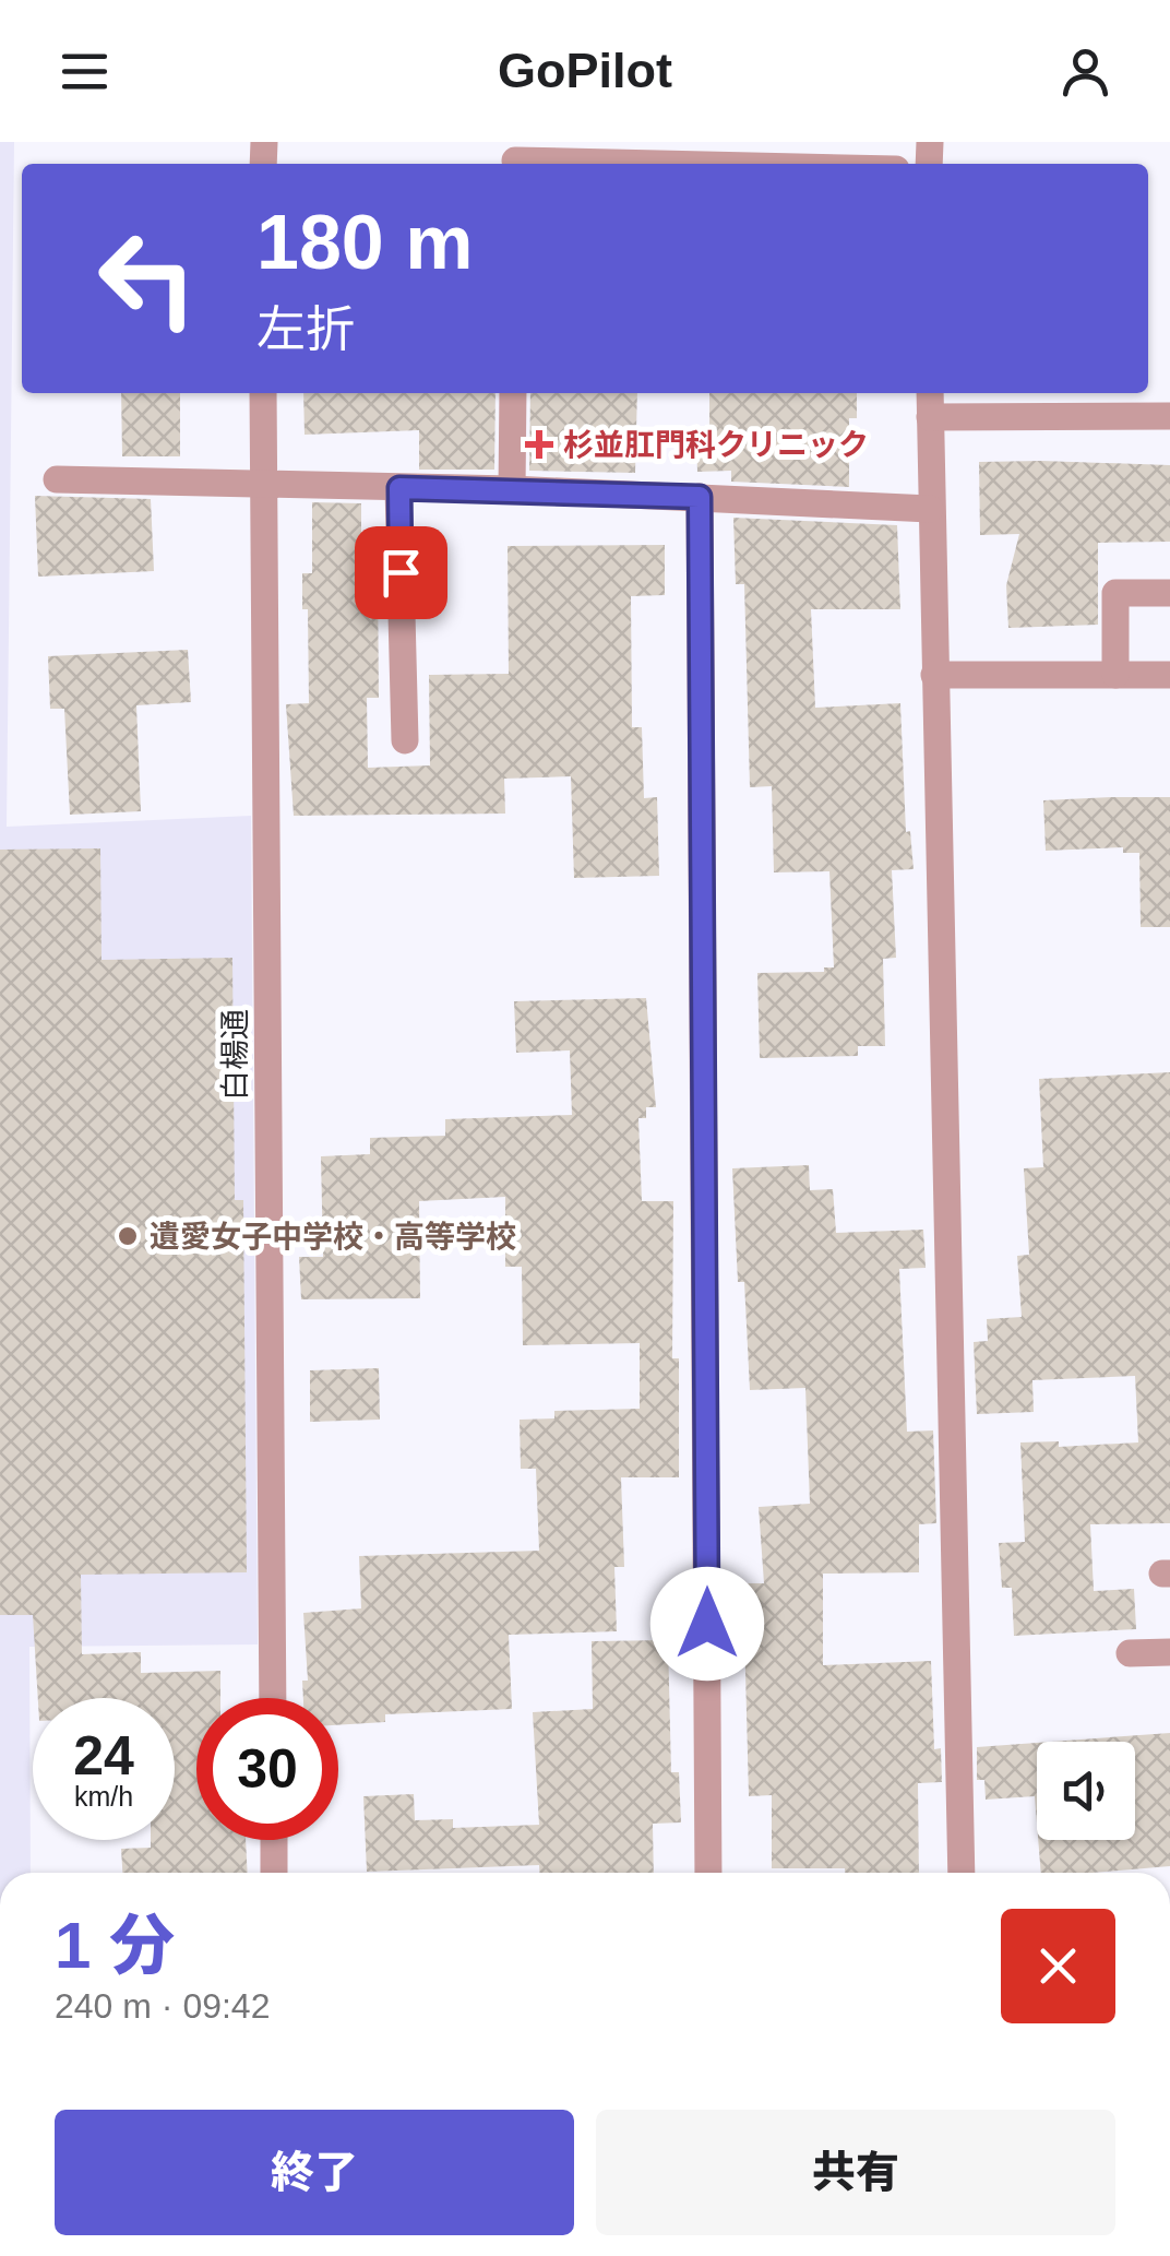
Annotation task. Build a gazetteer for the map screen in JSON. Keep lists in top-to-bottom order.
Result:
{
  "streets": {
    "street": ["白楊通"]
  },
  "places": {
    "health": ["杉並肛門科クリニック"],
    "other": ["遺愛女子中学校・高等学校"]
  },
  "page": {
    "header": "GoPilot",
    "turn": ["180 m", "左折"],
    "speed": "24 km/h",
    "limit": "30",
    "heading": ["1 分", "240 m · 09:42"],
    "buttons": ["終了", "共有"]
  }
}
